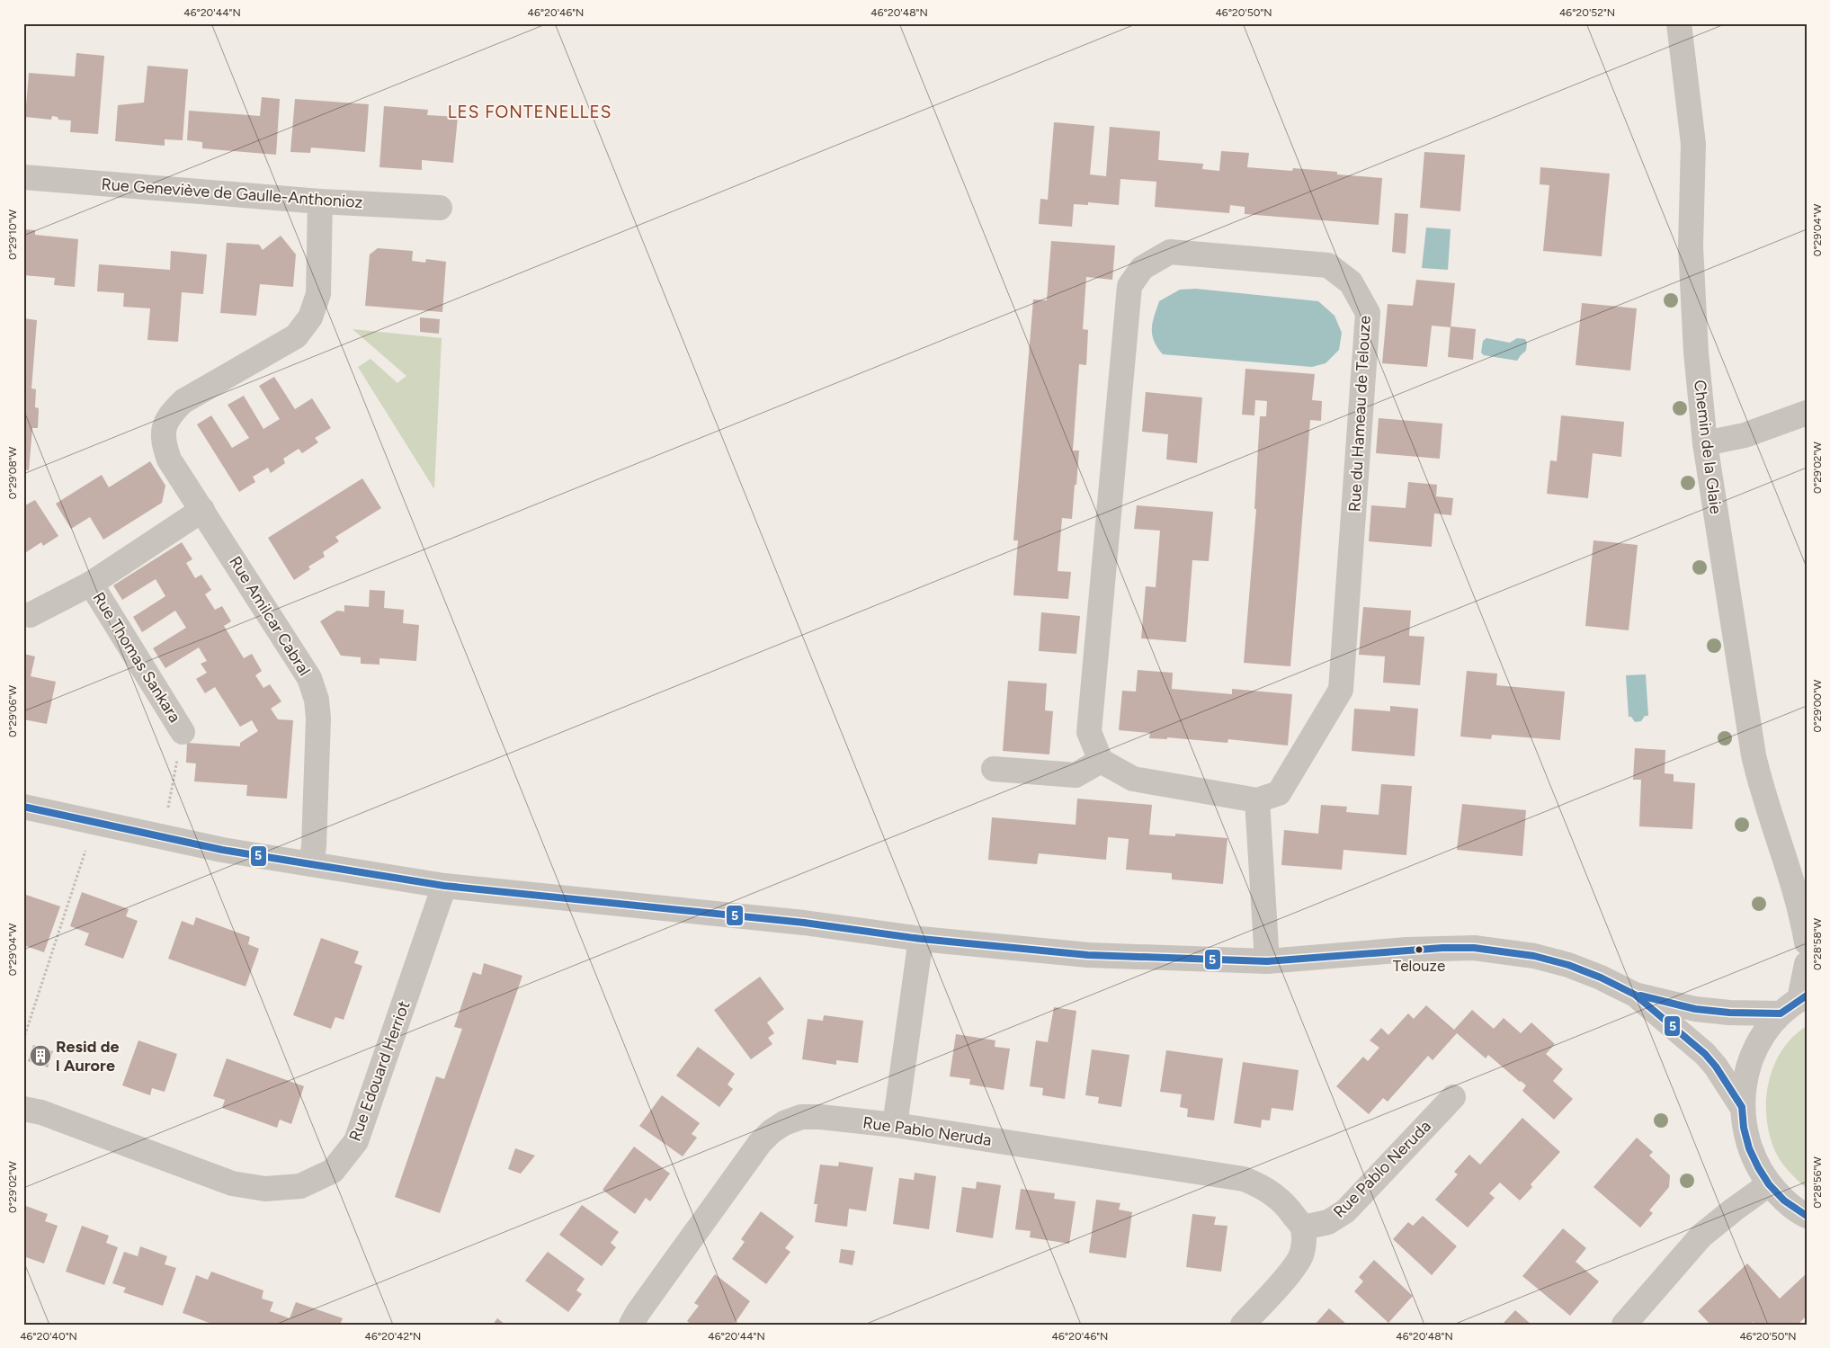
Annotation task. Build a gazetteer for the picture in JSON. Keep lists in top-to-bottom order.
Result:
{
  "streets": {
    "street": [
      "Rue Geneviève de Gaulle-Anthonioz",
      "Rue du Hameau de Telouze",
      "Chemin de la Glaie",
      "Rue Amilcar Cabral",
      "Rue Thomas Sankara",
      "Rue Edouard Herriot",
      "Rue Pablo Neruda"
    ]
  },
  "crossings": [
    ["Rue Geneviève de Gaulle-Anthonioz", "Rue Amilcar Cabral"]
  ],
  "districts": ["LES FONTENELLES"],
  "places": {
    "other": ["Telouze"],
    "building": ["Resid de l Aurore"]
  },
  "lines": ["transit line 5"],
  "coordinates": [
    "46°20'44\"N",
    "46°20'46\"N",
    "46°20'48\"N",
    "46°20'50\"N",
    "46°20'52\"N",
    "0°29'04\"W",
    "0°29'10\"W",
    "0°29'02\"W",
    "0°29'08\"W",
    "0°29'00\"W",
    "0°29'06\"W",
    "0°28'58\"W",
    "0°28'56\"W",
    "46°20'40\"N",
    "46°20'42\"N"
  ]
}
